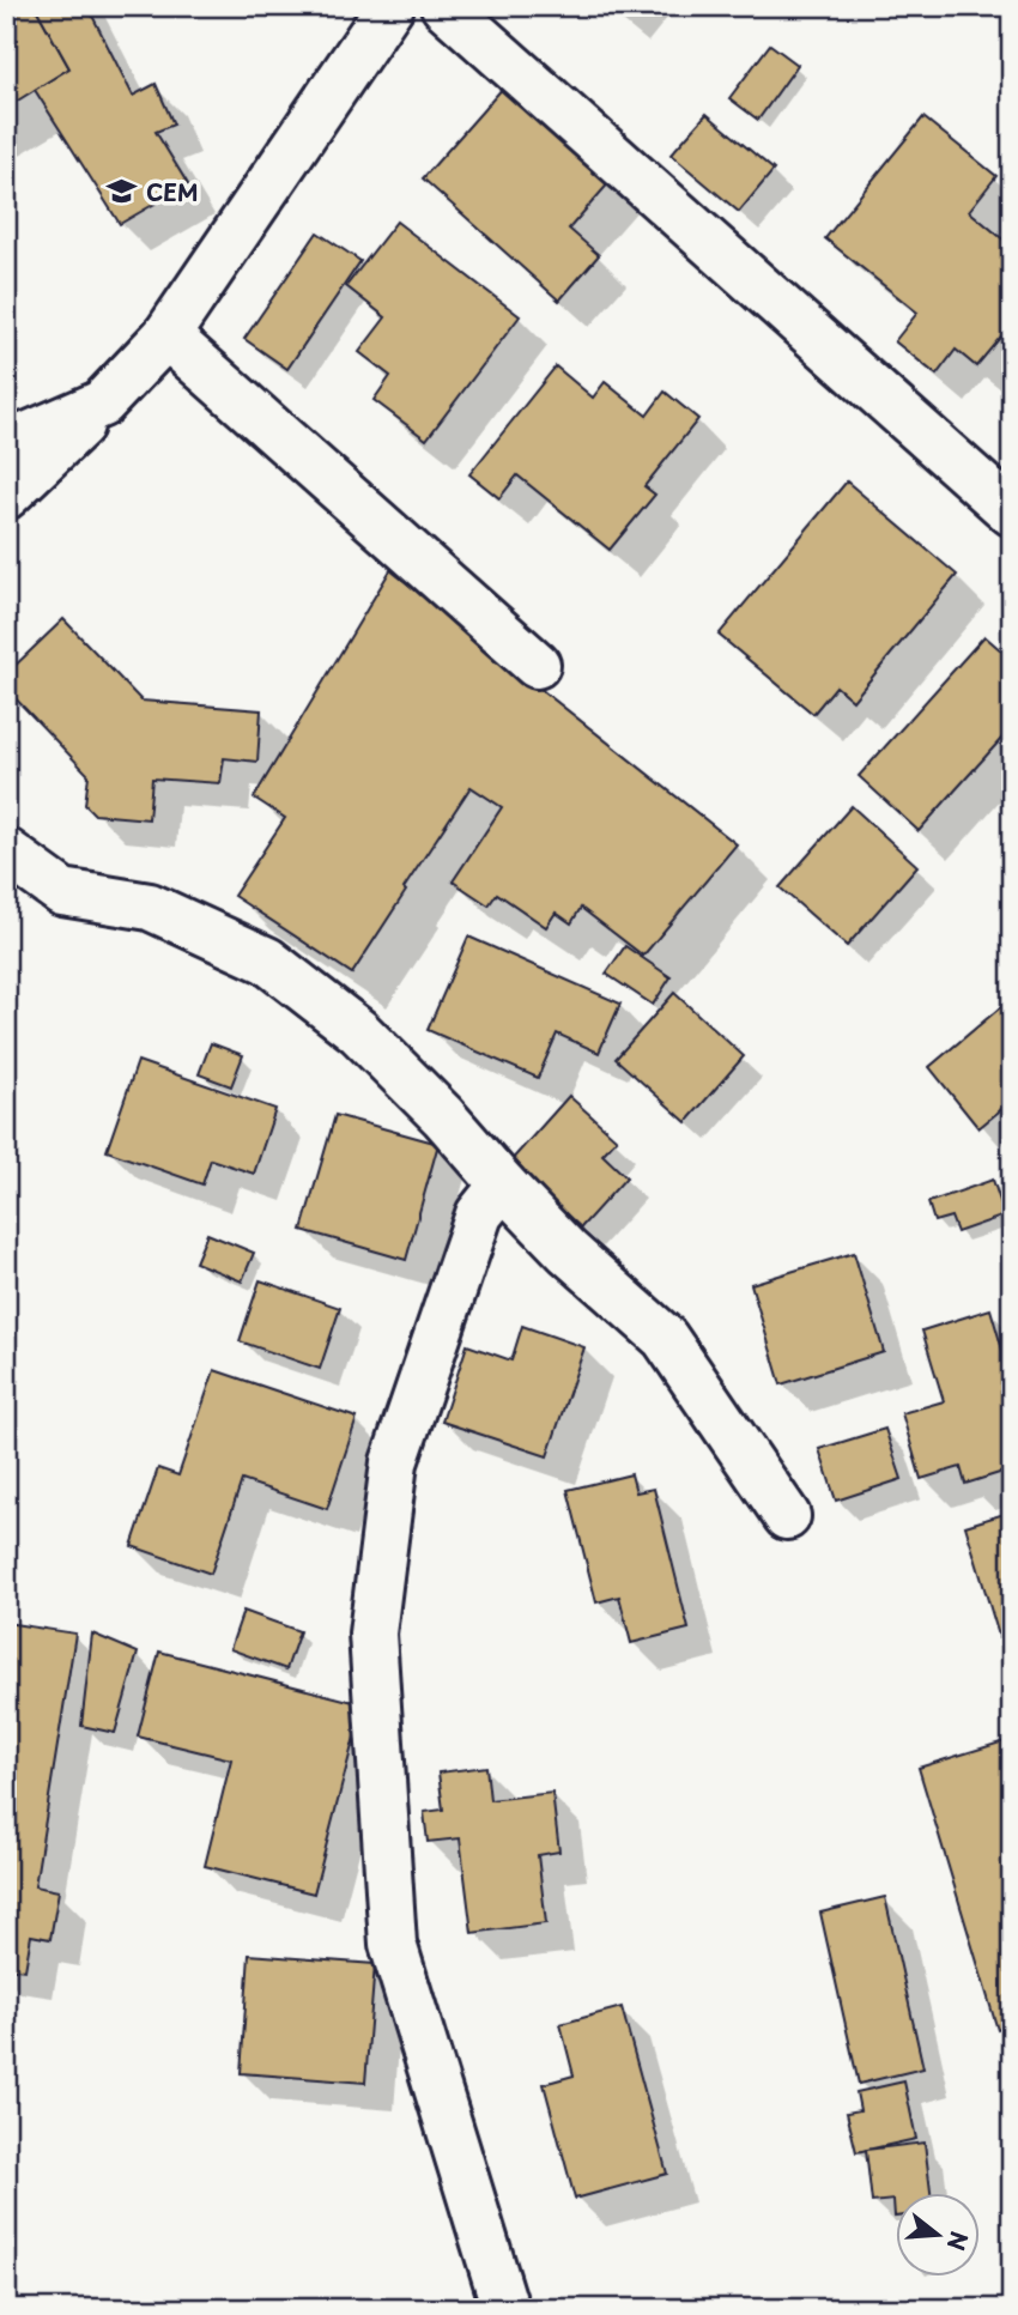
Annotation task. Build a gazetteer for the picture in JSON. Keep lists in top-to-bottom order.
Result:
{
  "places": {
    "school or university": ["CEM"]
  },
  "north": "right"
}
